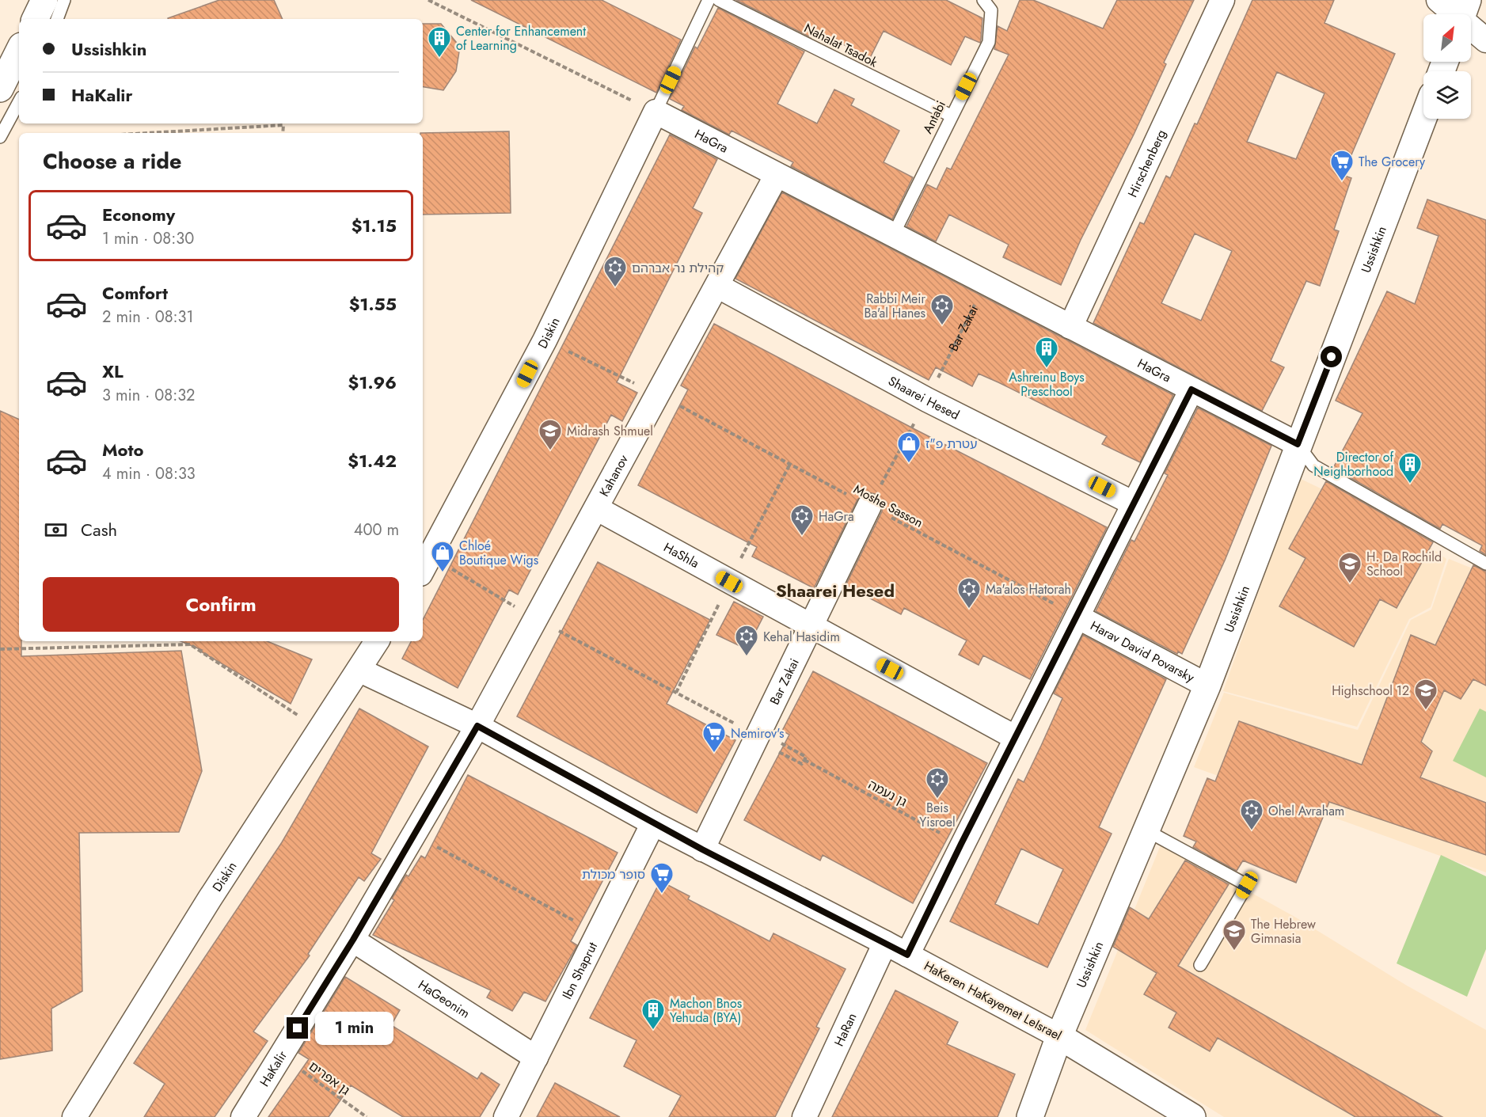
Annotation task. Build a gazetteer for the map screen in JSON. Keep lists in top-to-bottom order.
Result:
{
  "streets": {
    "street": [
      "HaGra",
      "Hirschenberg",
      "Ussishkin",
      "Bar Zakai",
      "Diskin",
      "Shaarei Hesed",
      "Kahanov",
      "HaShla",
      "Harav David Povarsky",
      "Ibn Shaprut",
      "HaGeonim",
      "HaKeren HaKayemet LeIsrael",
      "HaRan",
      "HaKalir"
    ],
    "lane": ["Nahalat Tsadok", "Antabi"],
    "path": ["Moshe Sasson", "גן נעמה", "גן אפרים"]
  },
  "crossings": [
    ["Nahalat Tsadok", "Antabi"],
    ["Antabi", "HaGra"],
    ["HaGra", "Hirschenberg"],
    ["HaGra", "Ussishkin"],
    ["HaGra", "Bar Zakai"],
    ["HaGra", "Diskin"],
    ["HaGra", "Kahanov"],
    ["Ussishkin", "Harav David Povarsky"],
    ["Ussishkin", "HaKeren HaKayemet LeIsrael"],
    ["Bar Zakai", "Moshe Sasson"],
    ["Bar Zakai", "HaShla"],
    ["Bar Zakai", "HaKeren HaKayemet LeIsrael"],
    ["Diskin", "HaKeren HaKayemet LeIsrael"],
    ["Shaarei Hesed", "Kahanov"],
    ["Kahanov", "HaShla"],
    ["Kahanov", "HaKeren HaKayemet LeIsrael"],
    ["Kahanov", "HaKalir"],
    ["Moshe Sasson", "Harav David Povarsky"],
    ["Ibn Shaprut", "HaGeonim"],
    ["Ibn Shaprut", "HaKeren HaKayemet LeIsrael"],
    ["HaGeonim", "HaKalir"],
    ["HaKeren HaKayemet LeIsrael", "HaRan"],
    ["HaKeren HaKayemet LeIsrael", "HaKalir"],
    ["HaKalir", "גן אפרים"]
  ],
  "districts": ["Shaarei Hesed"],
  "places": {
    "building": [
      "Center for Enhancement of Learning",
      "Ashreinu Boys Preschool",
      "Director of Neighborhood",
      "Machon Bnos Yehuda (BYA)"
    ],
    "supermarket": ["The Grocery", "Nemirov's", "סופר מכולת"],
    "synagogue": [
      "קהילת נר אברהם",
      "Rabbi Meir Ba'al Hanes",
      "HaGra",
      "Ma'alos Hatorah",
      "Kehal Hasidim",
      "Beis Yisroel",
      "Ohel Avraham"
    ],
    "school or university": [
      "Midrash Shmuel",
      "H. Da Rochild School",
      "Highschool 12",
      "The Hebrew Gimnasia"
    ],
    "shop": ["עטרת פ\"ז", "Chloé Boutique Wigs"]
  },
  "north": "top right",
  "page": {
    "banner": ["Ussishkin", "HaKalir"],
    "heading": "Choose a ride",
    "list": [
      {
        "name": "Economy",
        "note": "1 min · 08:30",
        "value": "$1.15"
      },
      {
        "name": "Comfort",
        "note": "2 min · 08:31",
        "value": "$1.55"
      },
      {
        "name": "XL",
        "note": "3 min · 08:32",
        "value": "$1.96"
      },
      {
        "name": "Moto",
        "note": "4 min · 08:33",
        "value": "$1.42"
      }
    ],
    "pay": ["Cash", "400 m"],
    "buttons": "Confirm",
    "bubble": "1 min"
  }
}
